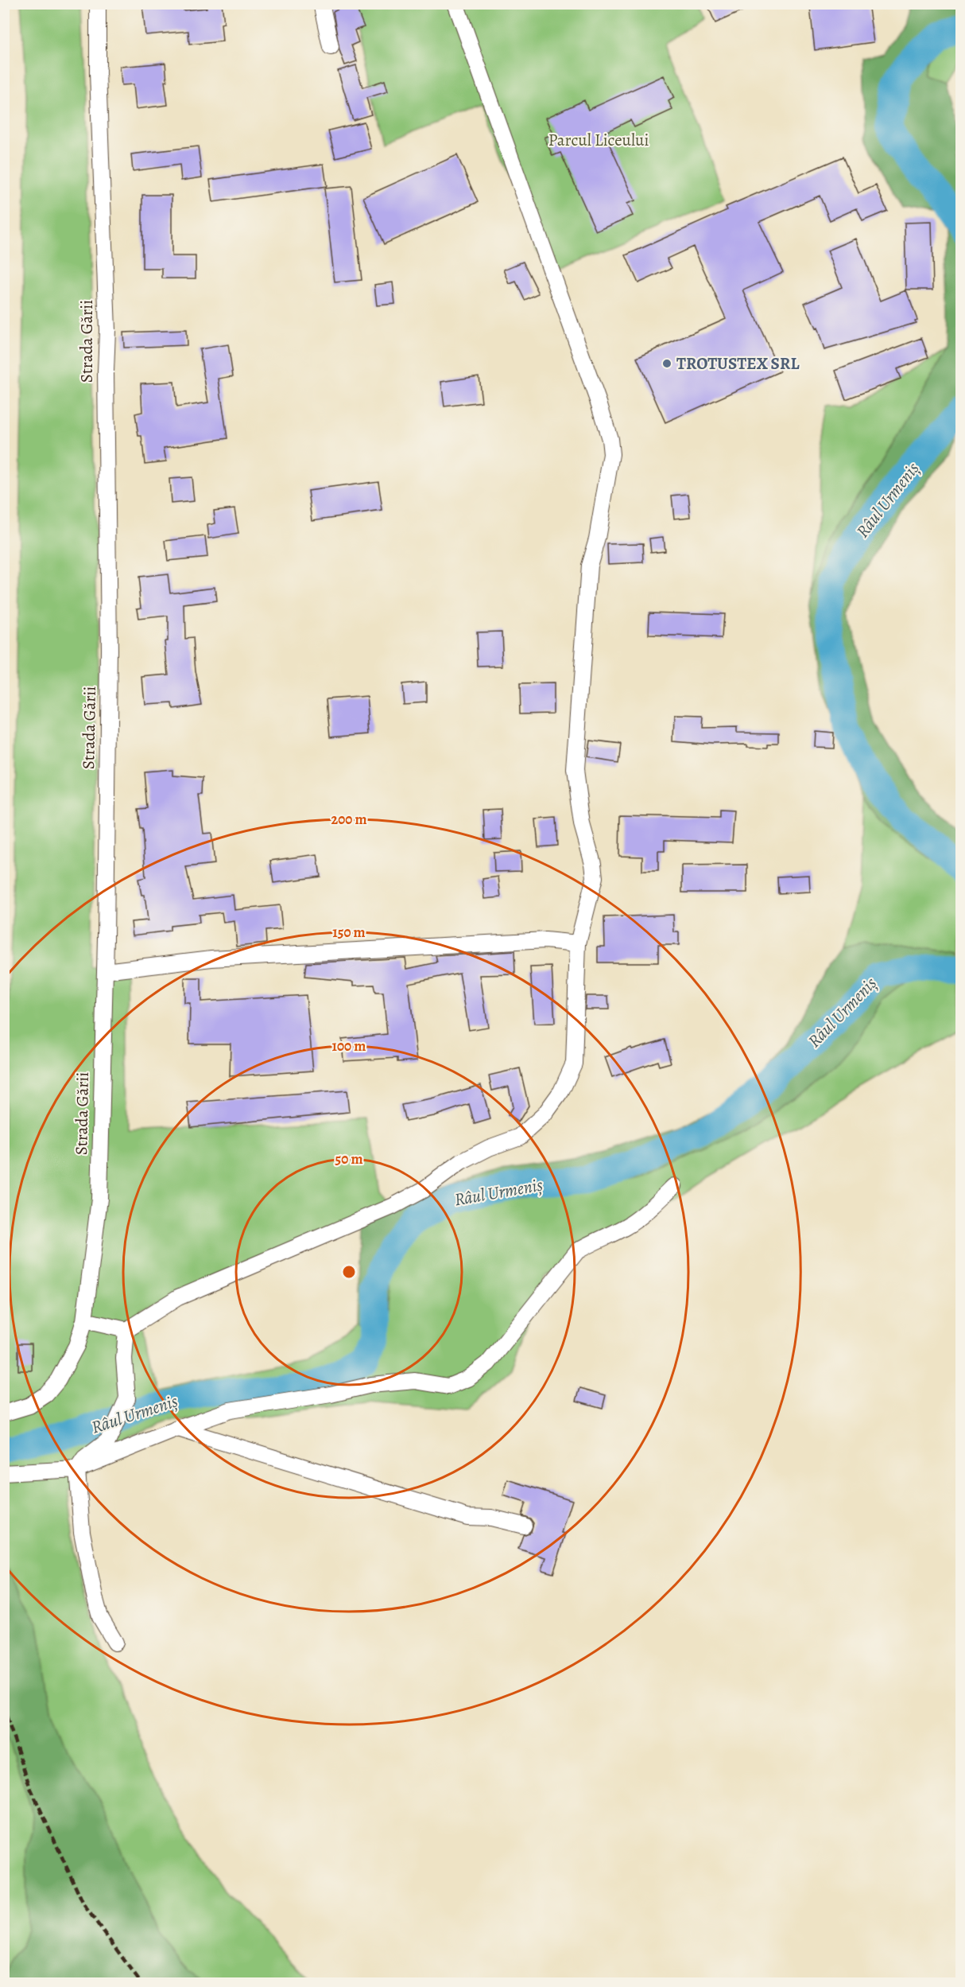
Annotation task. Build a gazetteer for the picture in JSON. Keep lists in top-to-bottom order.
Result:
{
  "streets": {
    "street": ["Strada Gării"]
  },
  "water": ["Râul Urmeniș"],
  "parks": ["Parcul Liceului"],
  "places": ["TROTUSTEX SRL"],
  "rings": [
    "200 m",
    "150 m",
    "100 m",
    "50 m"
  ]
}
